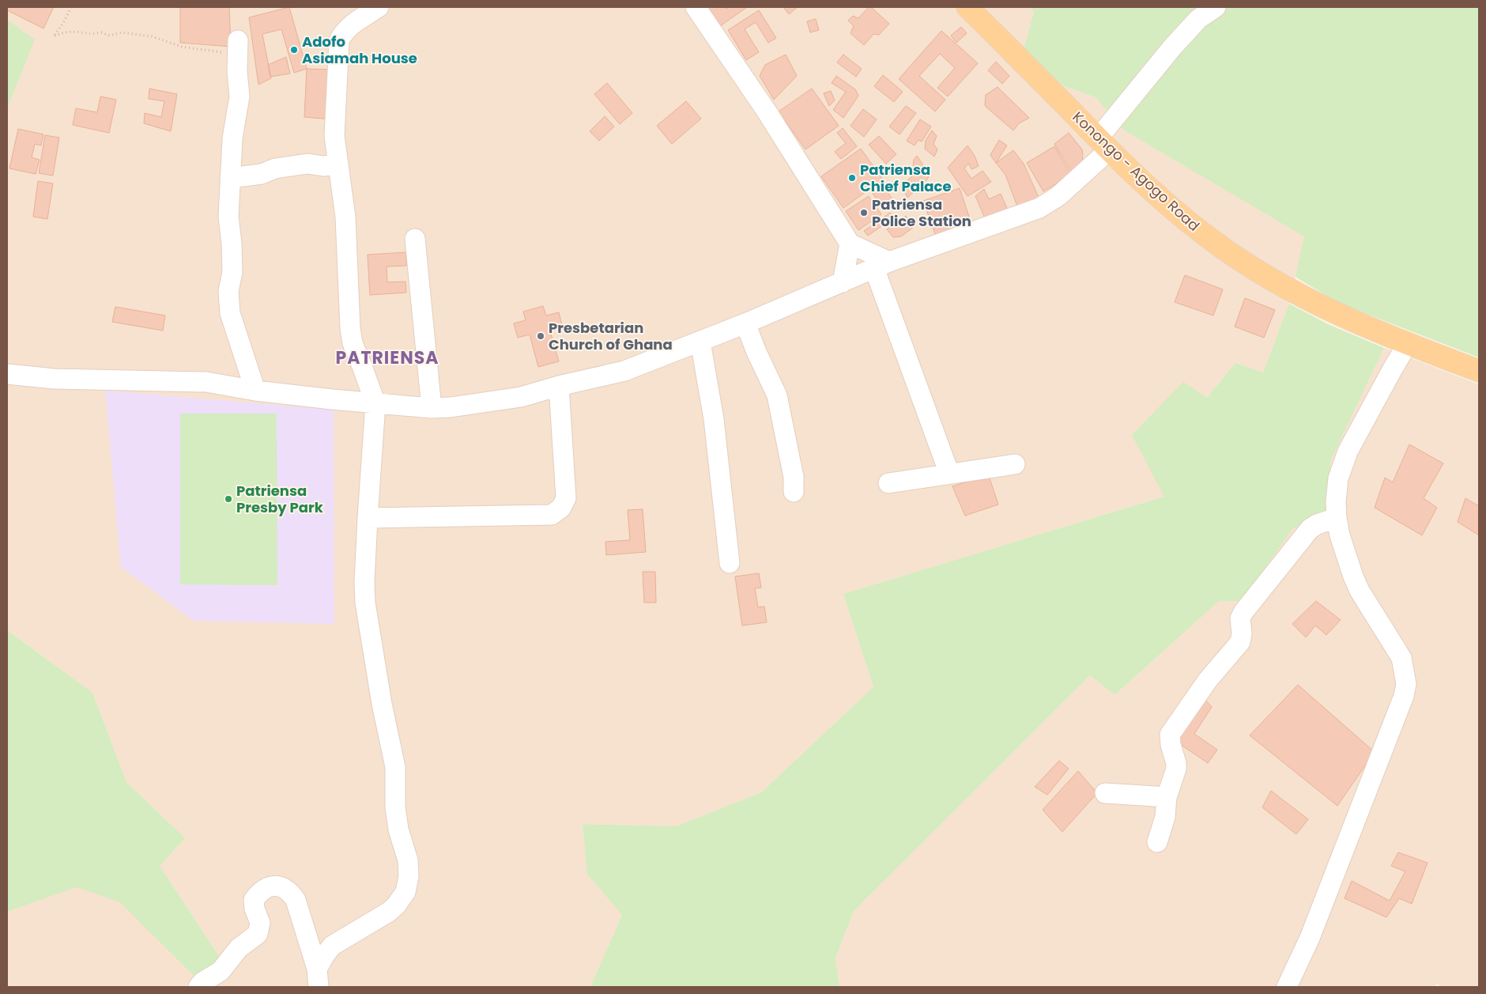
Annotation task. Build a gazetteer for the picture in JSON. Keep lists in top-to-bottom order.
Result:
{
  "streets": {
    "main road": ["Konongo - Agogo Road"]
  },
  "districts": ["PATRIENSA"],
  "places": [
    "Adofo Asiamah House",
    "Patriensa Chief Palace",
    "Patriensa Police Station",
    "Presbetarian Church of Ghana",
    "Patriensa Presby Park"
  ]
}
